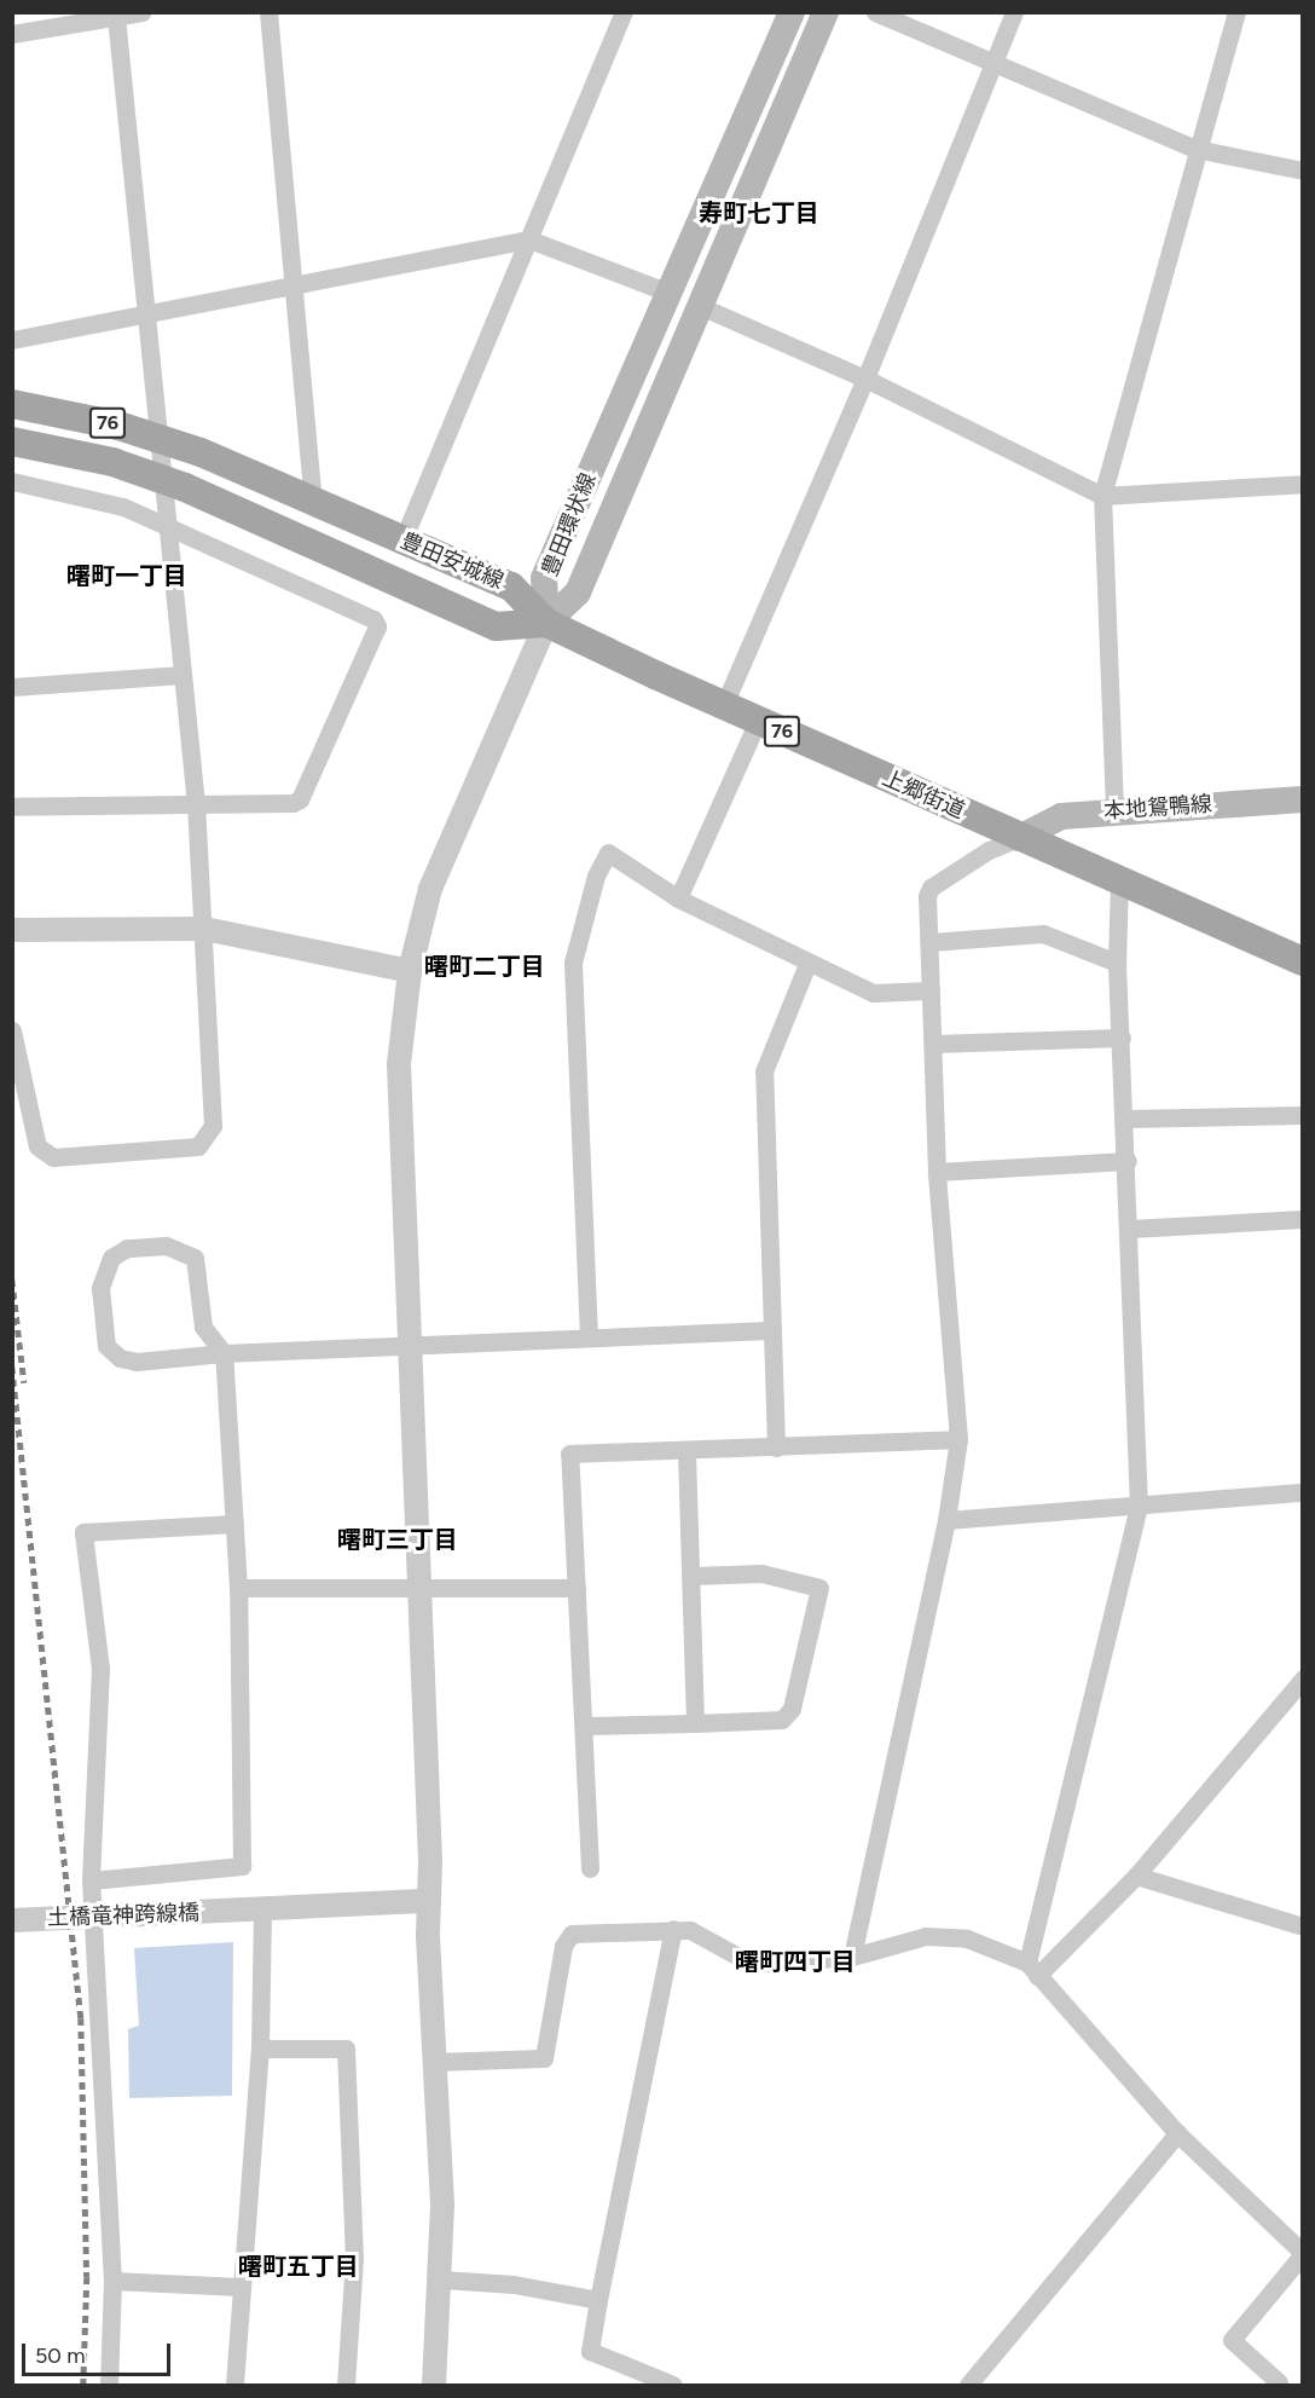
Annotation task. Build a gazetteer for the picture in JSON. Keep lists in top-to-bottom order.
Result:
{
  "streets": {
    "main road": [
      "76",
      "豊田環状線",
      "豊田安城線",
      "上郷街道",
      "本地鴛鴨線"
    ],
    "street": ["土橋竜神跨線橋"]
  },
  "crossings": [
    ["豊田環状線", "豊田安城線"],
    ["豊田環状線", "上郷街道"],
    ["豊田安城線", "上郷街道"],
    ["上郷街道", "本地鴛鴨線"]
  ],
  "districts": [
    "寿町七丁目",
    "曙町一丁目",
    "曙町二丁目",
    "曙町三丁目",
    "曙町四丁目",
    "曙町五丁目"
  ],
  "scale_bar": "50 m"
}
